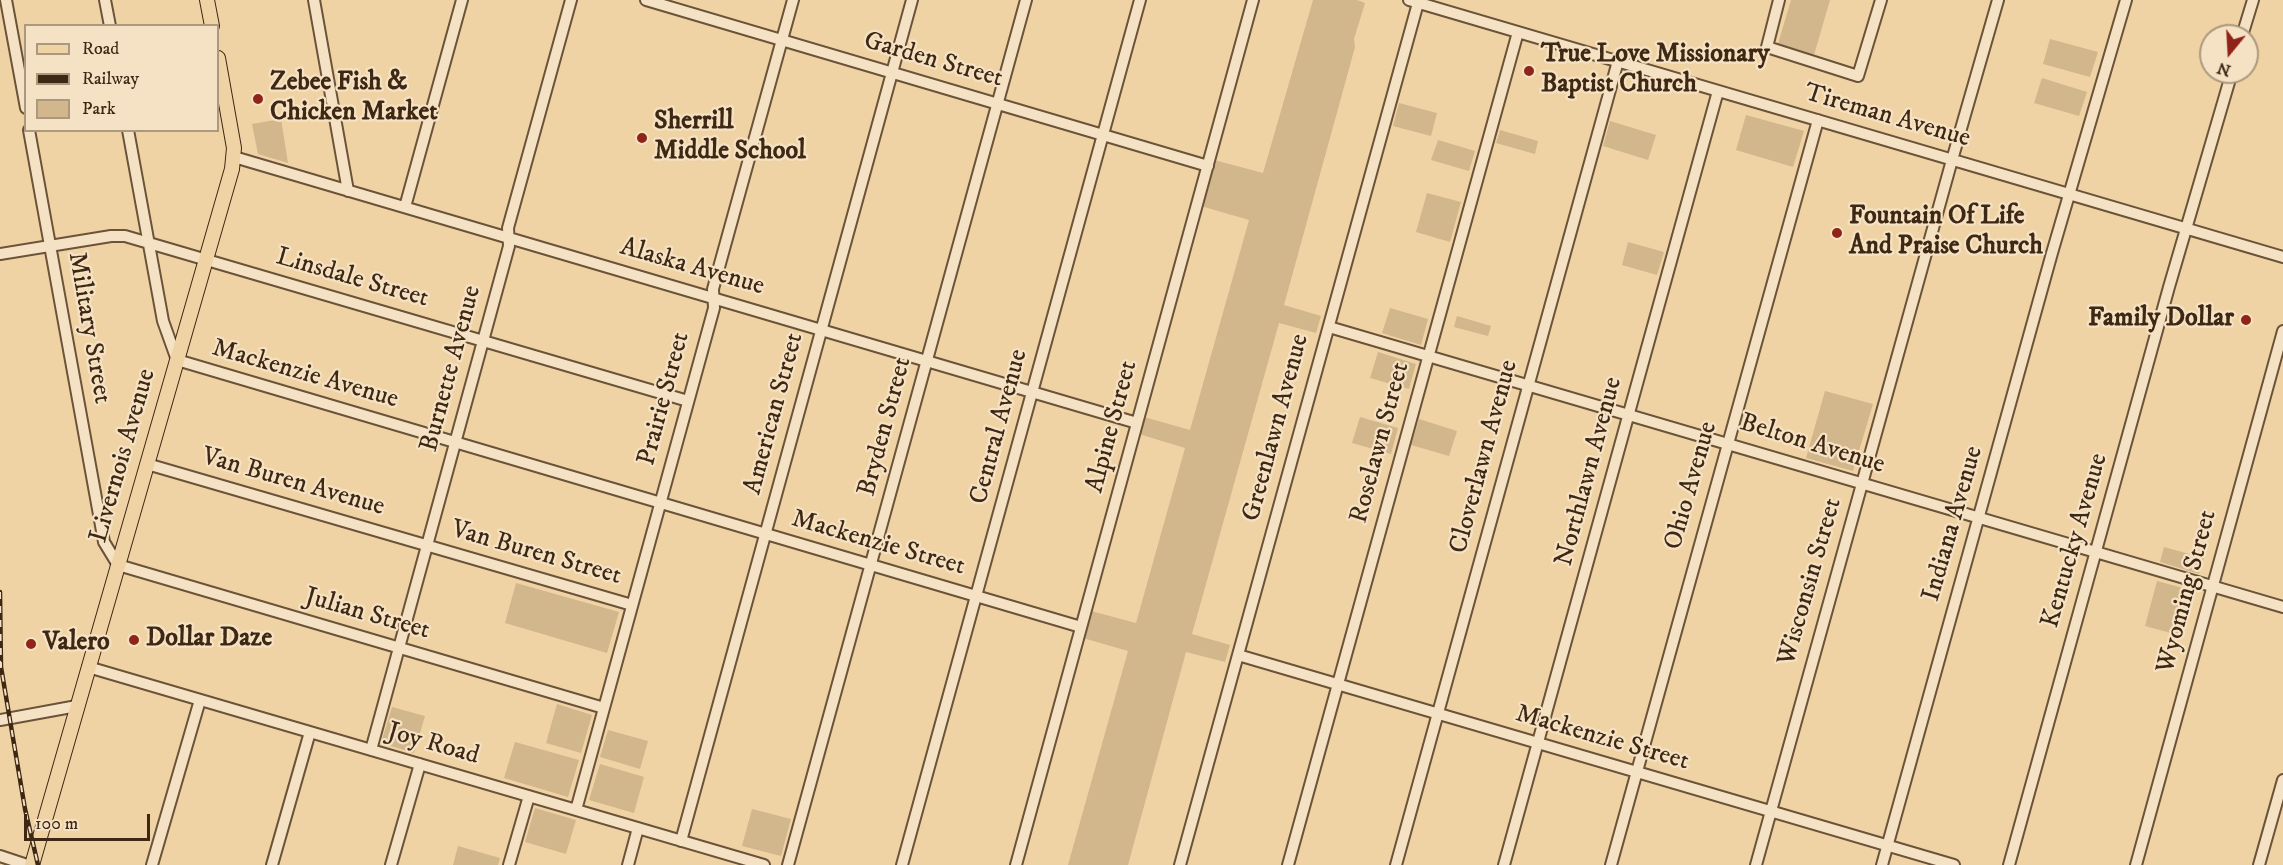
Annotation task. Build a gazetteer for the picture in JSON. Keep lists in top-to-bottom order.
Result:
{
  "streets": {
    "main road": ["Livernois Avenue"],
    "street": [
      "Garden Street",
      "Tireman Avenue",
      "Alaska Avenue",
      "Linsdale Street",
      "Military Street",
      "Burnette Avenue",
      "Mackenzie Avenue",
      "Prairie Street",
      "American Street",
      "Bryden Street",
      "Central Avenue",
      "Alpine Street",
      "Greenlawn Avenue",
      "Roselawn Street",
      "Belton Avenue",
      "Cloverlawn Avenue",
      "Northlawn Avenue",
      "Van Buren Avenue",
      "Ohio Avenue",
      "Indiana Avenue",
      "Kentucky Avenue",
      "Mackenzie Street",
      "Van Buren Street",
      "Wisconsin Street",
      "Wyoming Street",
      "Julian Street",
      "Joy Road"
    ]
  },
  "crossings": [
    ["Garden Street", "Prairie Street"],
    ["Garden Street", "American Street"],
    ["Garden Street", "Bryden Street"],
    ["Garden Street", "Central Avenue"],
    ["Garden Street", "Alpine Street"],
    ["Tireman Avenue", "Greenlawn Avenue"],
    ["Tireman Avenue", "Roselawn Street"],
    ["Tireman Avenue", "Cloverlawn Avenue"],
    ["Tireman Avenue", "Northlawn Avenue"],
    ["Tireman Avenue", "Ohio Avenue"],
    ["Tireman Avenue", "Indiana Avenue"],
    ["Tireman Avenue", "Kentucky Avenue"],
    ["Tireman Avenue", "Wisconsin Street"],
    ["Alaska Avenue", "Burnette Avenue"],
    ["Alaska Avenue", "Prairie Street"],
    ["Alaska Avenue", "American Street"],
    ["Alaska Avenue", "Bryden Street"],
    ["Alaska Avenue", "Central Avenue"],
    ["Alaska Avenue", "Alpine Street"],
    ["Alaska Avenue", "Livernois Avenue"],
    ["Linsdale Street", "Military Street"],
    ["Linsdale Street", "Burnette Avenue"],
    ["Linsdale Street", "Prairie Street"],
    ["Linsdale Street", "Livernois Avenue"],
    ["Military Street", "Livernois Avenue"],
    ["Military Street", "Julian Street"],
    ["Burnette Avenue", "Mackenzie Avenue"],
    ["Burnette Avenue", "Van Buren Avenue"],
    ["Burnette Avenue", "Mackenzie Street"],
    ["Burnette Avenue", "Van Buren Street"],
    ["Burnette Avenue", "Julian Street"],
    ["Burnette Avenue", "Joy Road"],
    ["Mackenzie Avenue", "Livernois Avenue"],
    ["Mackenzie Avenue", "Mackenzie Street"],
    ["Prairie Street", "Mackenzie Street"],
    ["Prairie Street", "Van Buren Street"],
    ["Prairie Street", "Julian Street"],
    ["Prairie Street", "Joy Road"],
    ["American Street", "Mackenzie Street"],
    ["American Street", "Joy Road"],
    ["Bryden Street", "Mackenzie Street"],
    ["Central Avenue", "Mackenzie Street"],
    ["Alpine Street", "Mackenzie Street"],
    ["Greenlawn Avenue", "Belton Avenue"],
    ["Greenlawn Avenue", "Mackenzie Street"],
    ["Roselawn Street", "Belton Avenue"],
    ["Roselawn Street", "Mackenzie Street"],
    ["Belton Avenue", "Cloverlawn Avenue"],
    ["Belton Avenue", "Northlawn Avenue"],
    ["Belton Avenue", "Ohio Avenue"],
    ["Belton Avenue", "Indiana Avenue"],
    ["Belton Avenue", "Kentucky Avenue"],
    ["Belton Avenue", "Wisconsin Street"],
    ["Belton Avenue", "Wyoming Street"],
    ["Livernois Avenue", "Van Buren Avenue"],
    ["Livernois Avenue", "Julian Street"],
    ["Livernois Avenue", "Joy Road"],
    ["Cloverlawn Avenue", "Mackenzie Street"],
    ["Northlawn Avenue", "Mackenzie Street"],
    ["Van Buren Avenue", "Van Buren Street"],
    ["Ohio Avenue", "Mackenzie Street"],
    ["Indiana Avenue", "Mackenzie Street"],
    ["Mackenzie Street", "Wisconsin Street"]
  ],
  "places": [
    "True Love Missionary Baptist Church",
    "Zebee Fish & Chicken Market",
    "Sherrill Middle School",
    "Fountain Of Life And Praise Church",
    "Family Dollar",
    "Dollar Daze",
    "Valero"
  ],
  "legend": ["Road", "Railway", "Park"],
  "scale_bar": "100 m",
  "north": "bottom"
}
